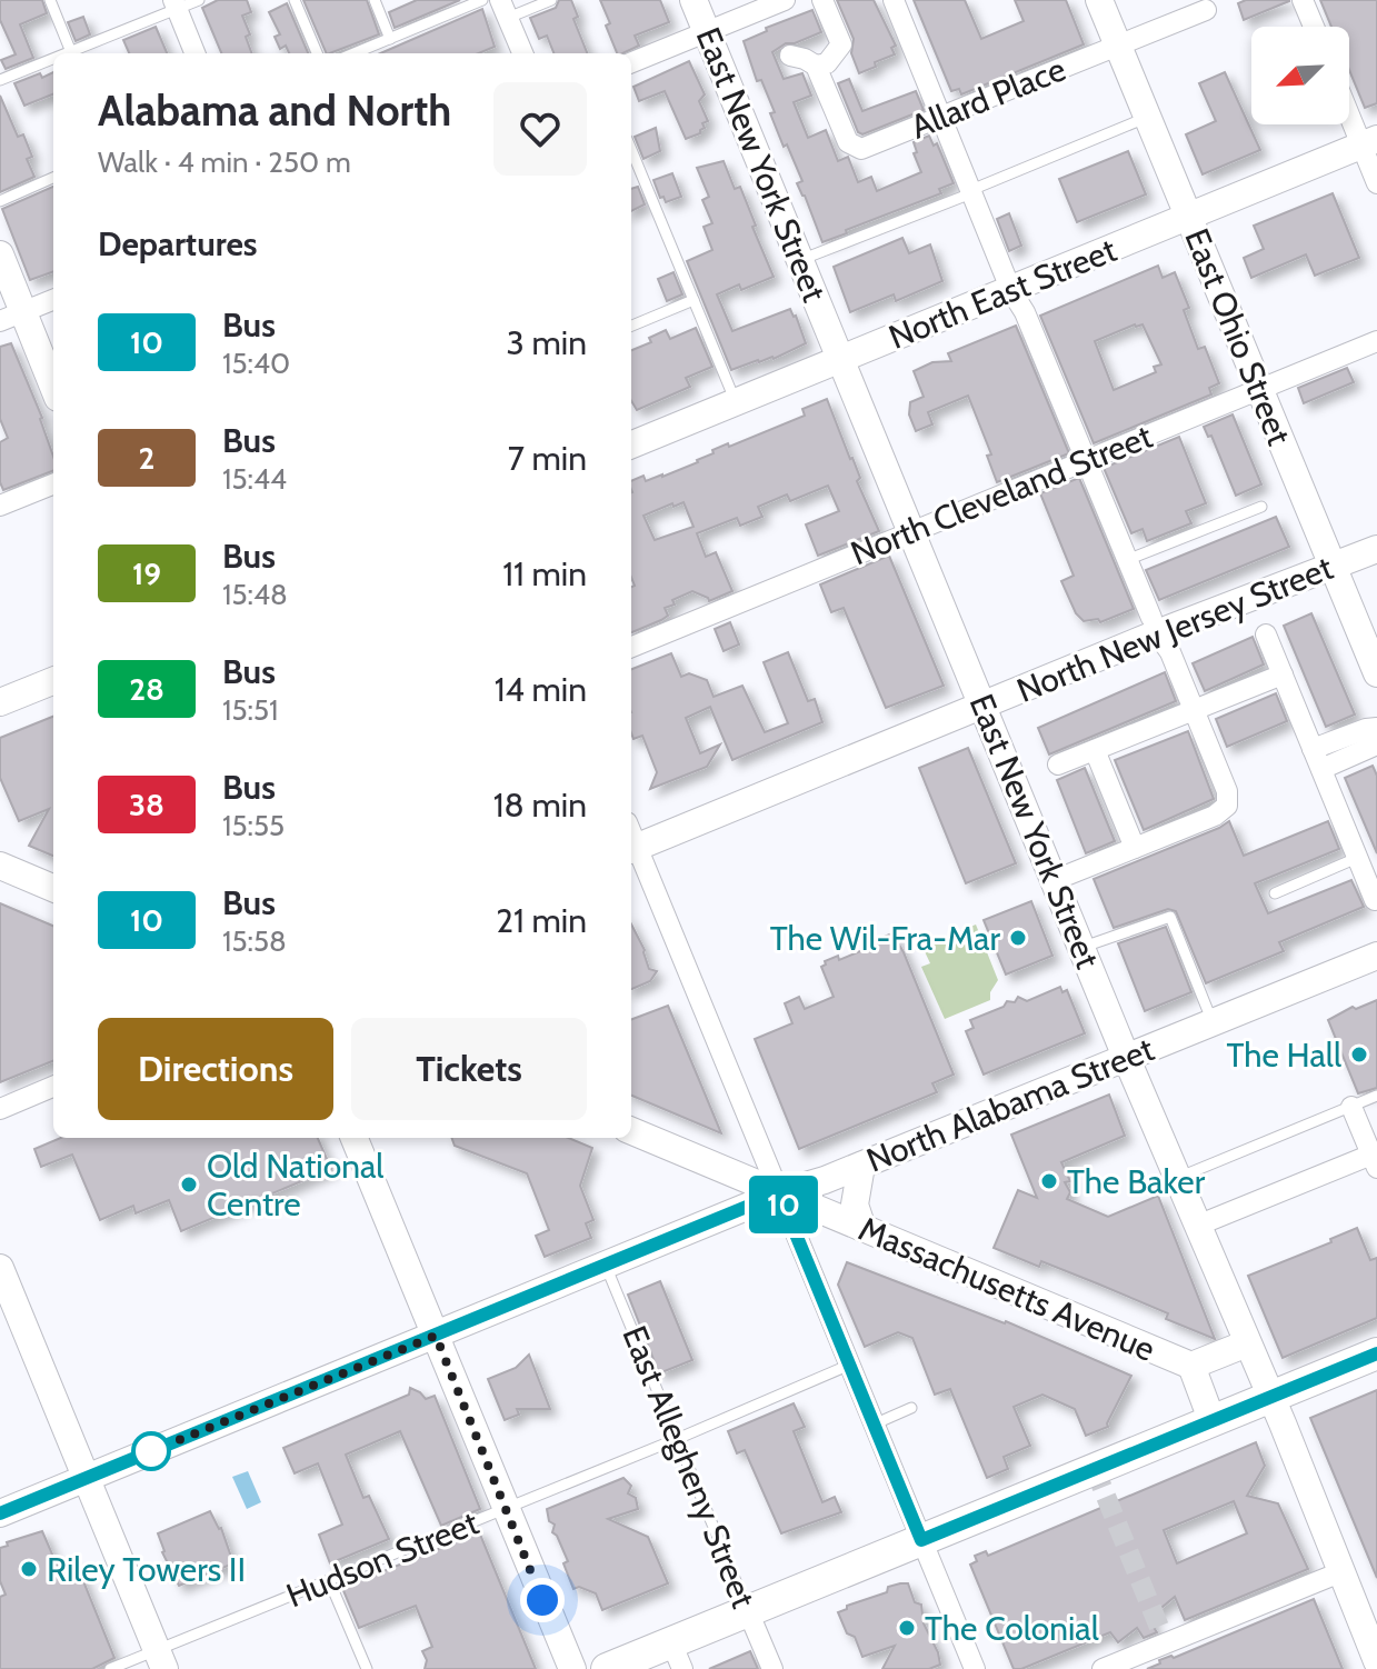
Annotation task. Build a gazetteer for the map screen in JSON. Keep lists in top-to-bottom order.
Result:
{
  "streets": {
    "main road": [
      "East New York Street",
      "North East Street",
      "East Ohio Street",
      "North New Jersey Street",
      "North Alabama Street",
      "Massachusetts Avenue"
    ],
    "street": ["Allard Place", "North Cleveland Street", "East Allegheny Street"],
    "lane": ["Hudson Street"]
  },
  "crossings": [
    ["Allard Place", "East Ohio Street"],
    ["East New York Street", "North East Street"],
    ["East New York Street", "North Cleveland Street"],
    ["East New York Street", "North New Jersey Street"],
    ["East New York Street", "North Alabama Street"],
    ["East New York Street", "Massachusetts Avenue"],
    ["North East Street", "East Ohio Street"],
    ["East Ohio Street", "North Cleveland Street"],
    ["East Ohio Street", "North New Jersey Street"],
    ["North Alabama Street", "Massachusetts Avenue"],
    ["North Alabama Street", "East Allegheny Street"],
    ["East Allegheny Street", "Hudson Street"]
  ],
  "places": [
    "The Wil-Fra-Mar",
    "The Hall",
    "The Baker",
    "Old National Centre",
    "Riley Towers II",
    "The Colonial"
  ],
  "lines": ["bus line 10"],
  "north": "bottom left",
  "page": {
    "on_map": "10",
    "heading": [
      ["Alabama and North", "Walk · 4 min · 250 m"],
      "Departures"
    ],
    "list": [
      {
        "mark": "10",
        "name": "Bus",
        "note": "15:40",
        "value": "3 min"
      },
      {
        "mark": "2",
        "name": "Bus",
        "note": "15:44",
        "value": "7 min"
      },
      {
        "mark": "19",
        "name": "Bus",
        "note": "15:48",
        "value": "11 min"
      },
      {
        "mark": "28",
        "name": "Bus",
        "note": "15:51",
        "value": "14 min"
      },
      {
        "mark": "38",
        "name": "Bus",
        "note": "15:55",
        "value": "18 min"
      },
      {
        "mark": "10",
        "name": "Bus",
        "note": "15:58",
        "value": "21 min"
      }
    ],
    "buttons": ["Directions", "Tickets"]
  }
}
